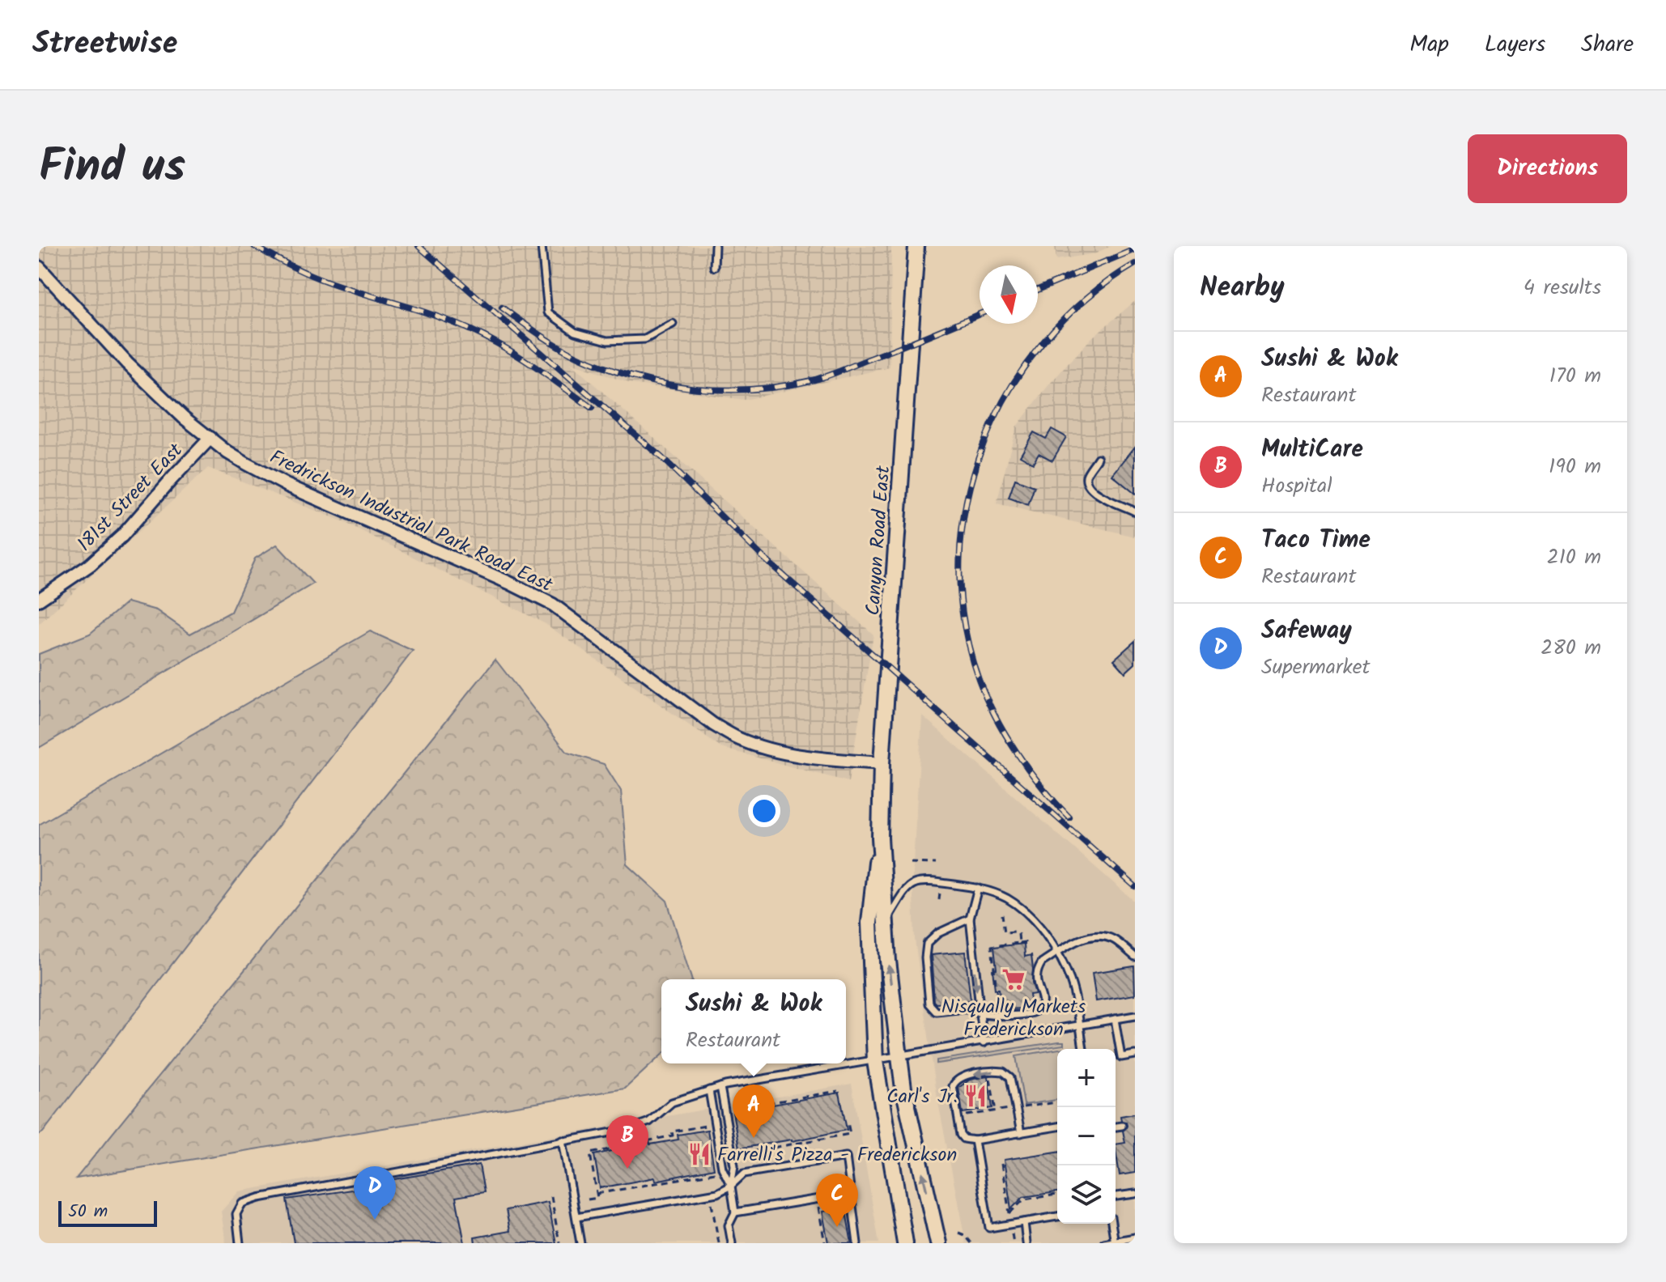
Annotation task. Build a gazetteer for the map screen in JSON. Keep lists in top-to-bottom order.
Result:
{
  "streets": {
    "main road": ["Canyon Road East"],
    "street": ["181st Street East", "Fredrickson Industrial Park Road East"]
  },
  "crossings": [
    ["181st Street East", "Fredrickson Industrial Park Road East"],
    ["Fredrickson Industrial Park Road East", "Canyon Road East"]
  ],
  "places": {
    "supermarket": ["Nisqually Markets Frederickson"],
    "restaurant": ["Carl's Jr.", "Farrelli's Pizza - Frederickson"]
  },
  "scale_bar": "50 m",
  "north": "bottom",
  "page": {
    "header": "Streetwise",
    "nav": ["Map", "Layers", "Share"],
    "title": "Find us",
    "buttons": "Directions",
    "heading": ["Nearby", "4 results"],
    "list": [
      {
        "mark": "A",
        "name": "Sushi & Wok",
        "note": "Restaurant",
        "value": "170 m"
      },
      {
        "mark": "B",
        "name": "MultiCare",
        "note": "Hospital",
        "value": "190 m"
      },
      {
        "mark": "C",
        "name": "Taco Time",
        "note": "Restaurant",
        "value": "210 m"
      },
      {
        "mark": "D",
        "name": "Safeway",
        "note": "Supermarket",
        "value": "280 m"
      }
    ],
    "popup": ["Sushi & Wok", "Restaurant"],
    "map_buttons": ["+", "−"],
    "pins": [
      "A",
      "B",
      "D",
      "C"
    ],
    "scale": "50 m"
  }
}
